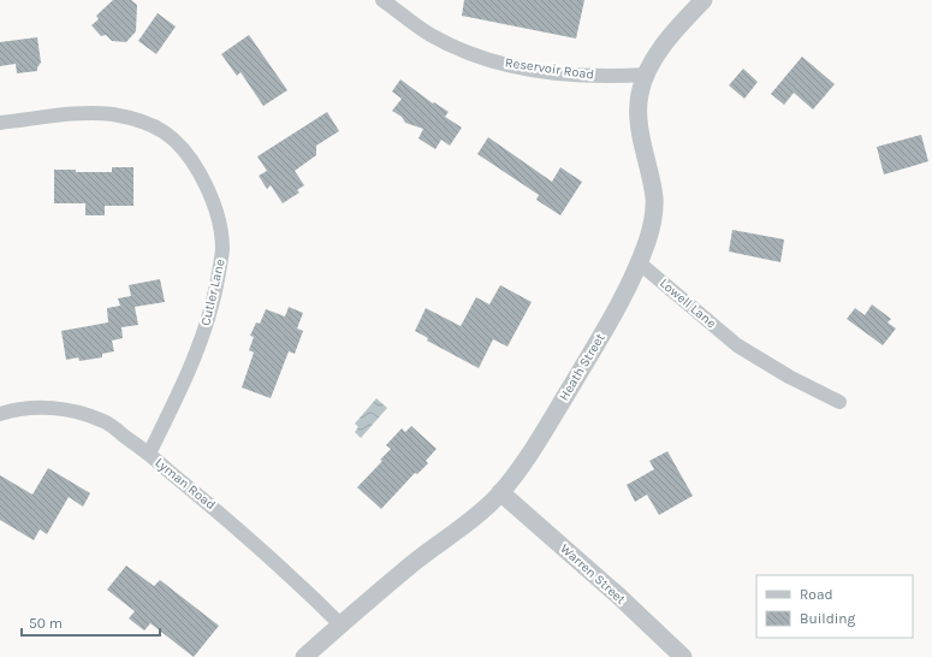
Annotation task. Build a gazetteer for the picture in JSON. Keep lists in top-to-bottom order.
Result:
{
  "streets": {
    "street": [
      "Reservoir Road",
      "Cutler Lane",
      "Lowell Lane",
      "Heath Street",
      "Lyman Road",
      "Warren Street"
    ]
  },
  "crossings": [
    ["Reservoir Road", "Heath Street"],
    ["Cutler Lane", "Lyman Road"],
    ["Lowell Lane", "Heath Street"],
    ["Heath Street", "Lyman Road"],
    ["Heath Street", "Warren Street"]
  ],
  "legend": ["Road", "Building"],
  "scale_bar": "50 m"
}
